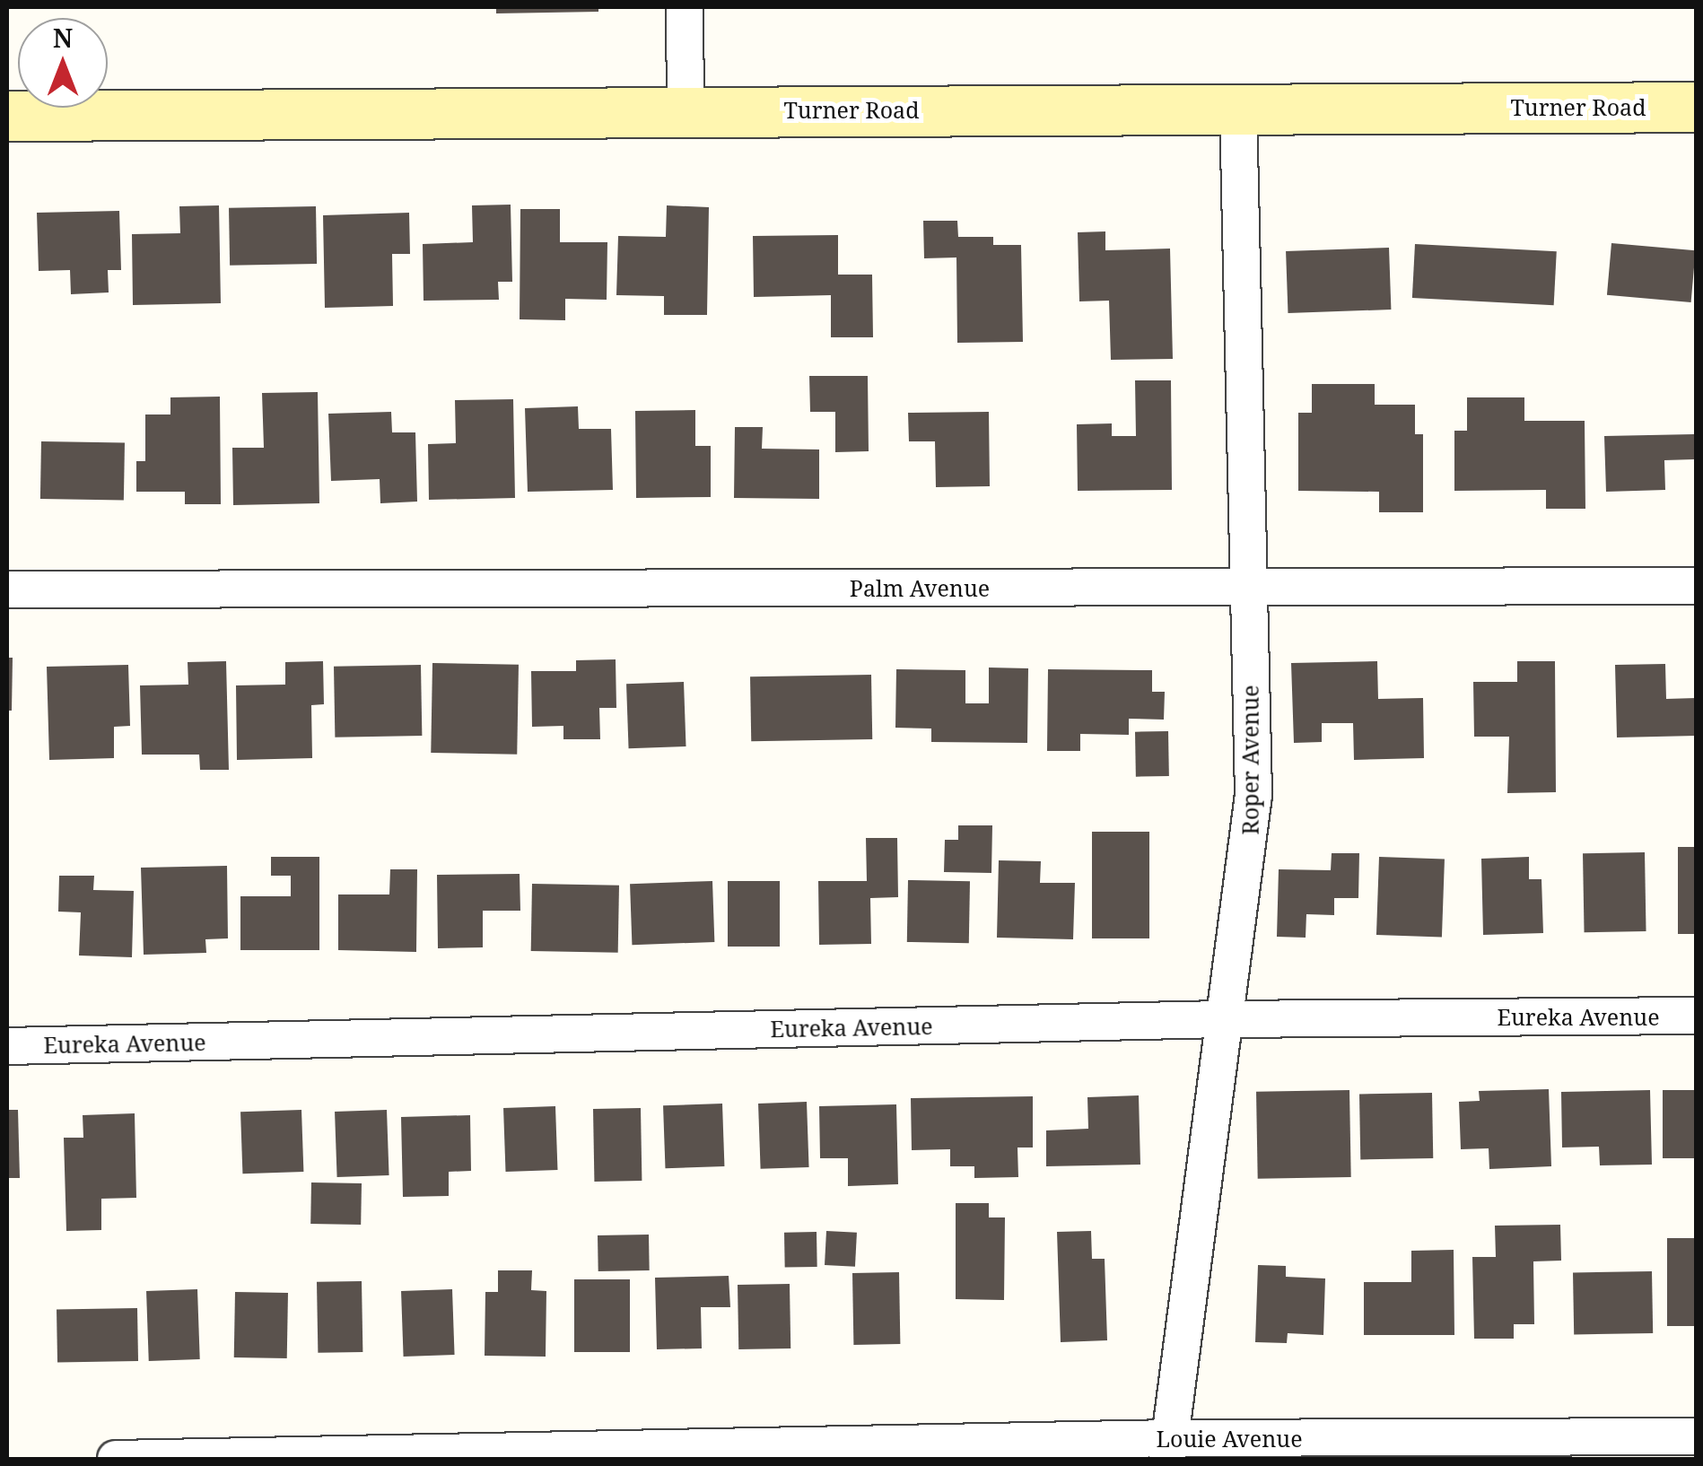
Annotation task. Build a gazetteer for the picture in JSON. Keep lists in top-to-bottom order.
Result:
{
  "streets": {
    "main road": ["Turner Road"],
    "street": [
      "Palm Avenue",
      "Roper Avenue",
      "Eureka Avenue",
      "Louie Avenue"
    ]
  },
  "crossings": [
    ["Turner Road", "Roper Avenue"],
    ["Palm Avenue", "Roper Avenue"],
    ["Roper Avenue", "Eureka Avenue"],
    ["Roper Avenue", "Louie Avenue"]
  ],
  "north": "top"
}
